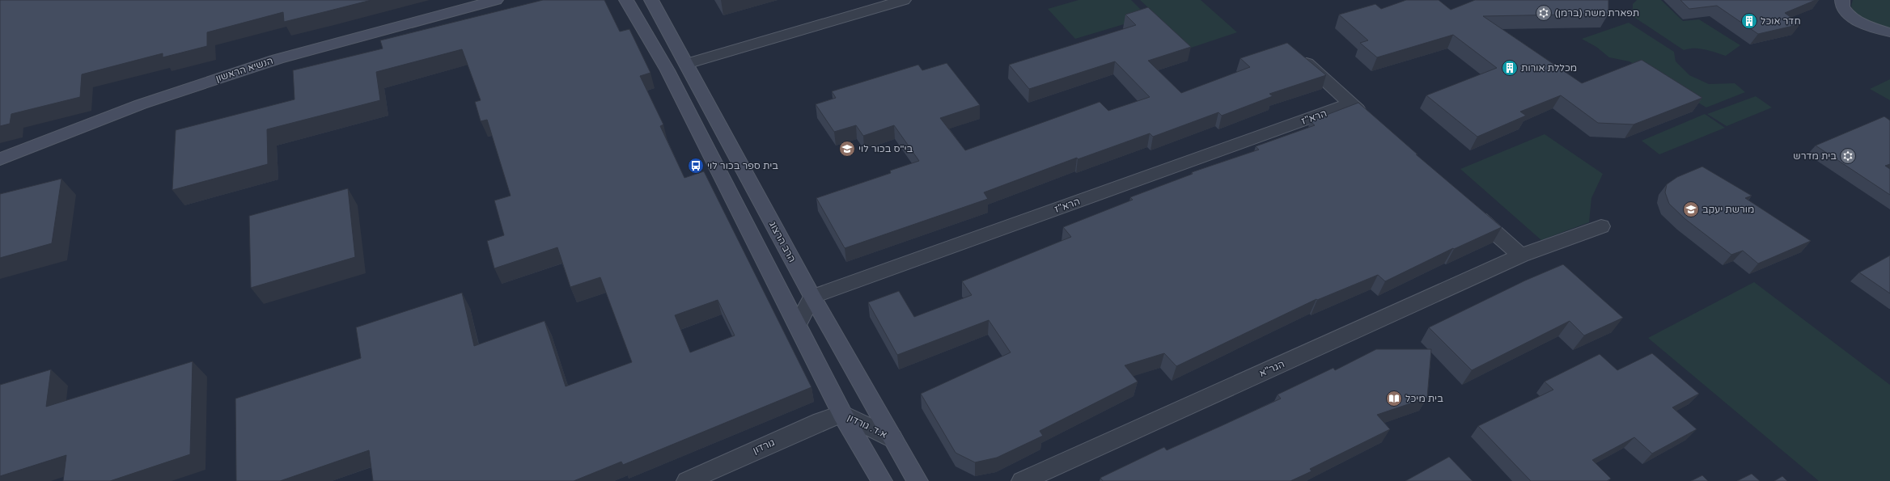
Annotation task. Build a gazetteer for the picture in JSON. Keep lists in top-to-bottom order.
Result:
{
  "streets": {
    "street": [
      "הנשיא הראשון",
      "הרא\"ז",
      "הרב הרצוג",
      "הגר\"א",
      "א.ד. גורדון",
      "גורדון"
    ]
  },
  "crossings": [
    ["הרא\"ז", "הרב הרצוג"],
    ["הרב הרצוג", "א.ד. גורדון"],
    ["א.ד. גורדון", "גורדון"]
  ],
  "places": {
    "synagogue": ["תפארת משה (ברמן)", "בית מדרש"],
    "building": ["חדר אוכל", "מכללת אורות"],
    "school or university": ["בי\"ס בכור לוי", "מורשת יעקב"],
    "bus stop": ["בית ספר בכור לוי"],
    "library": ["בית מיכל"]
  }
}
